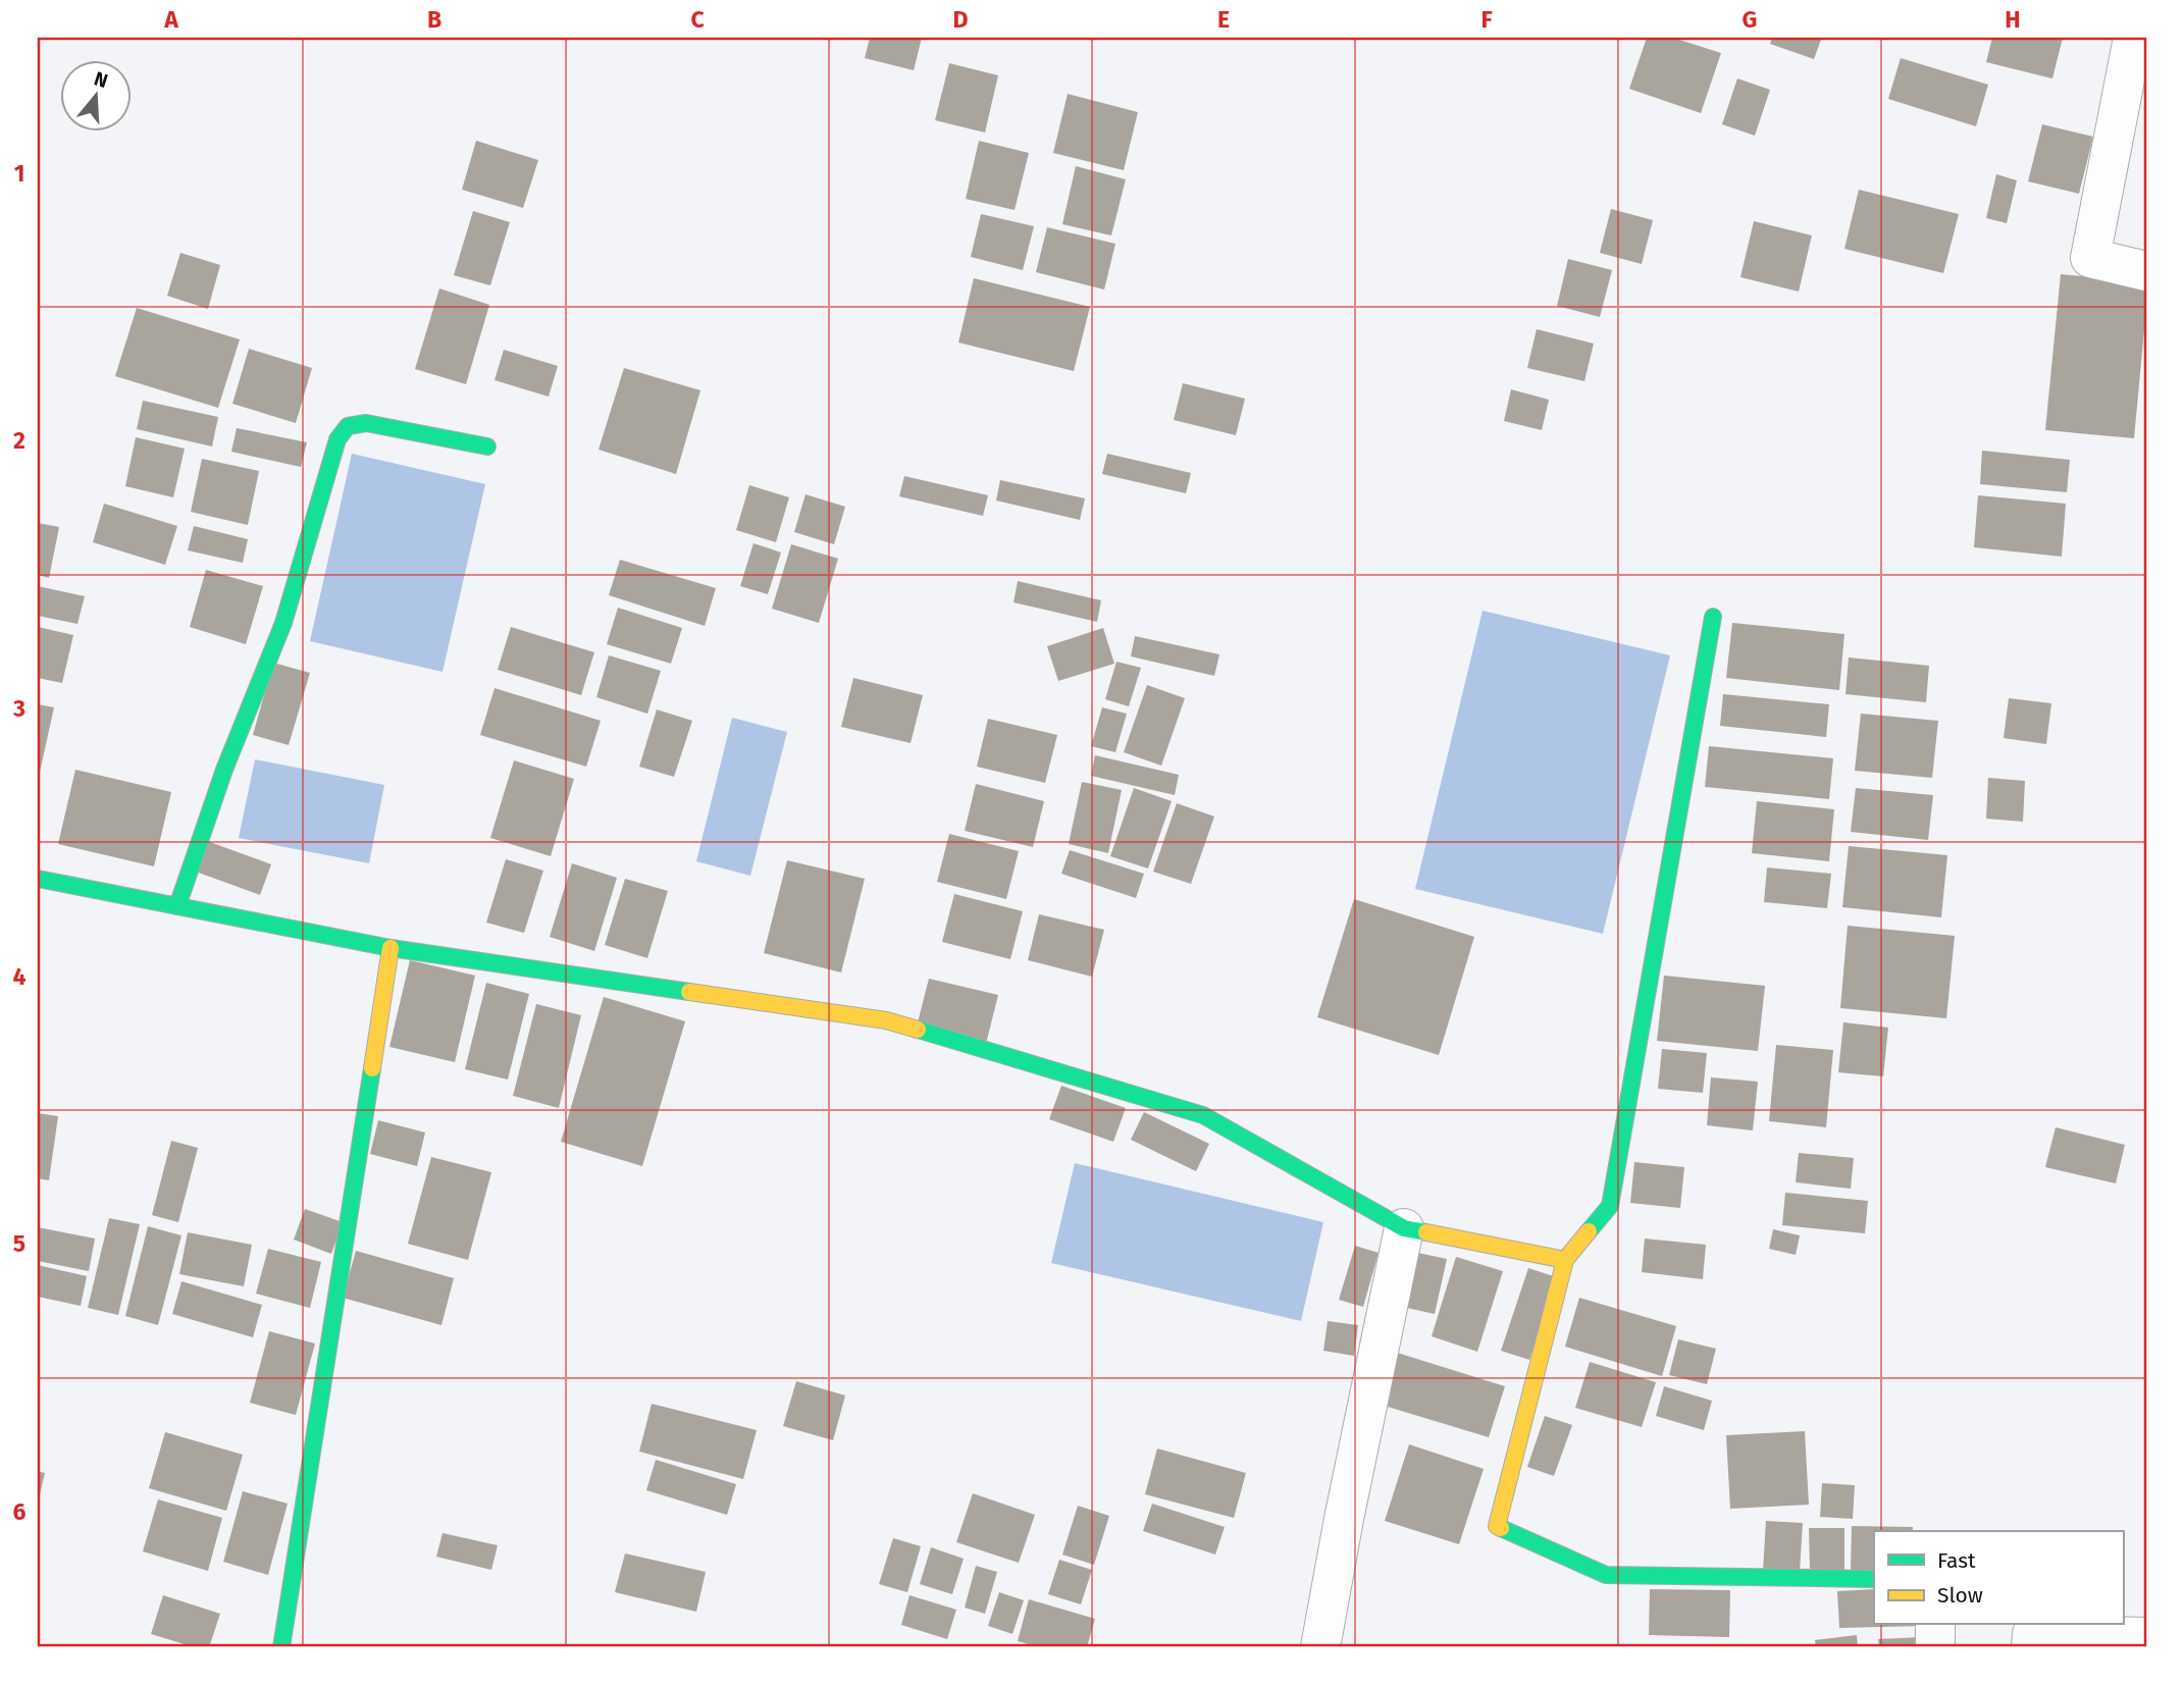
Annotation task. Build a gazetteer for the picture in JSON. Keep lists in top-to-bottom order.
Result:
{
  "legend": ["Fast", "Slow"],
  "north": "top",
  "grid": {
    "columns": [
      "A",
      "B",
      "C",
      "D",
      "E",
      "F",
      "G",
      "H"
    ],
    "rows": [
      "1",
      "2",
      "3",
      "4",
      "5",
      "6"
    ]
  }
}
